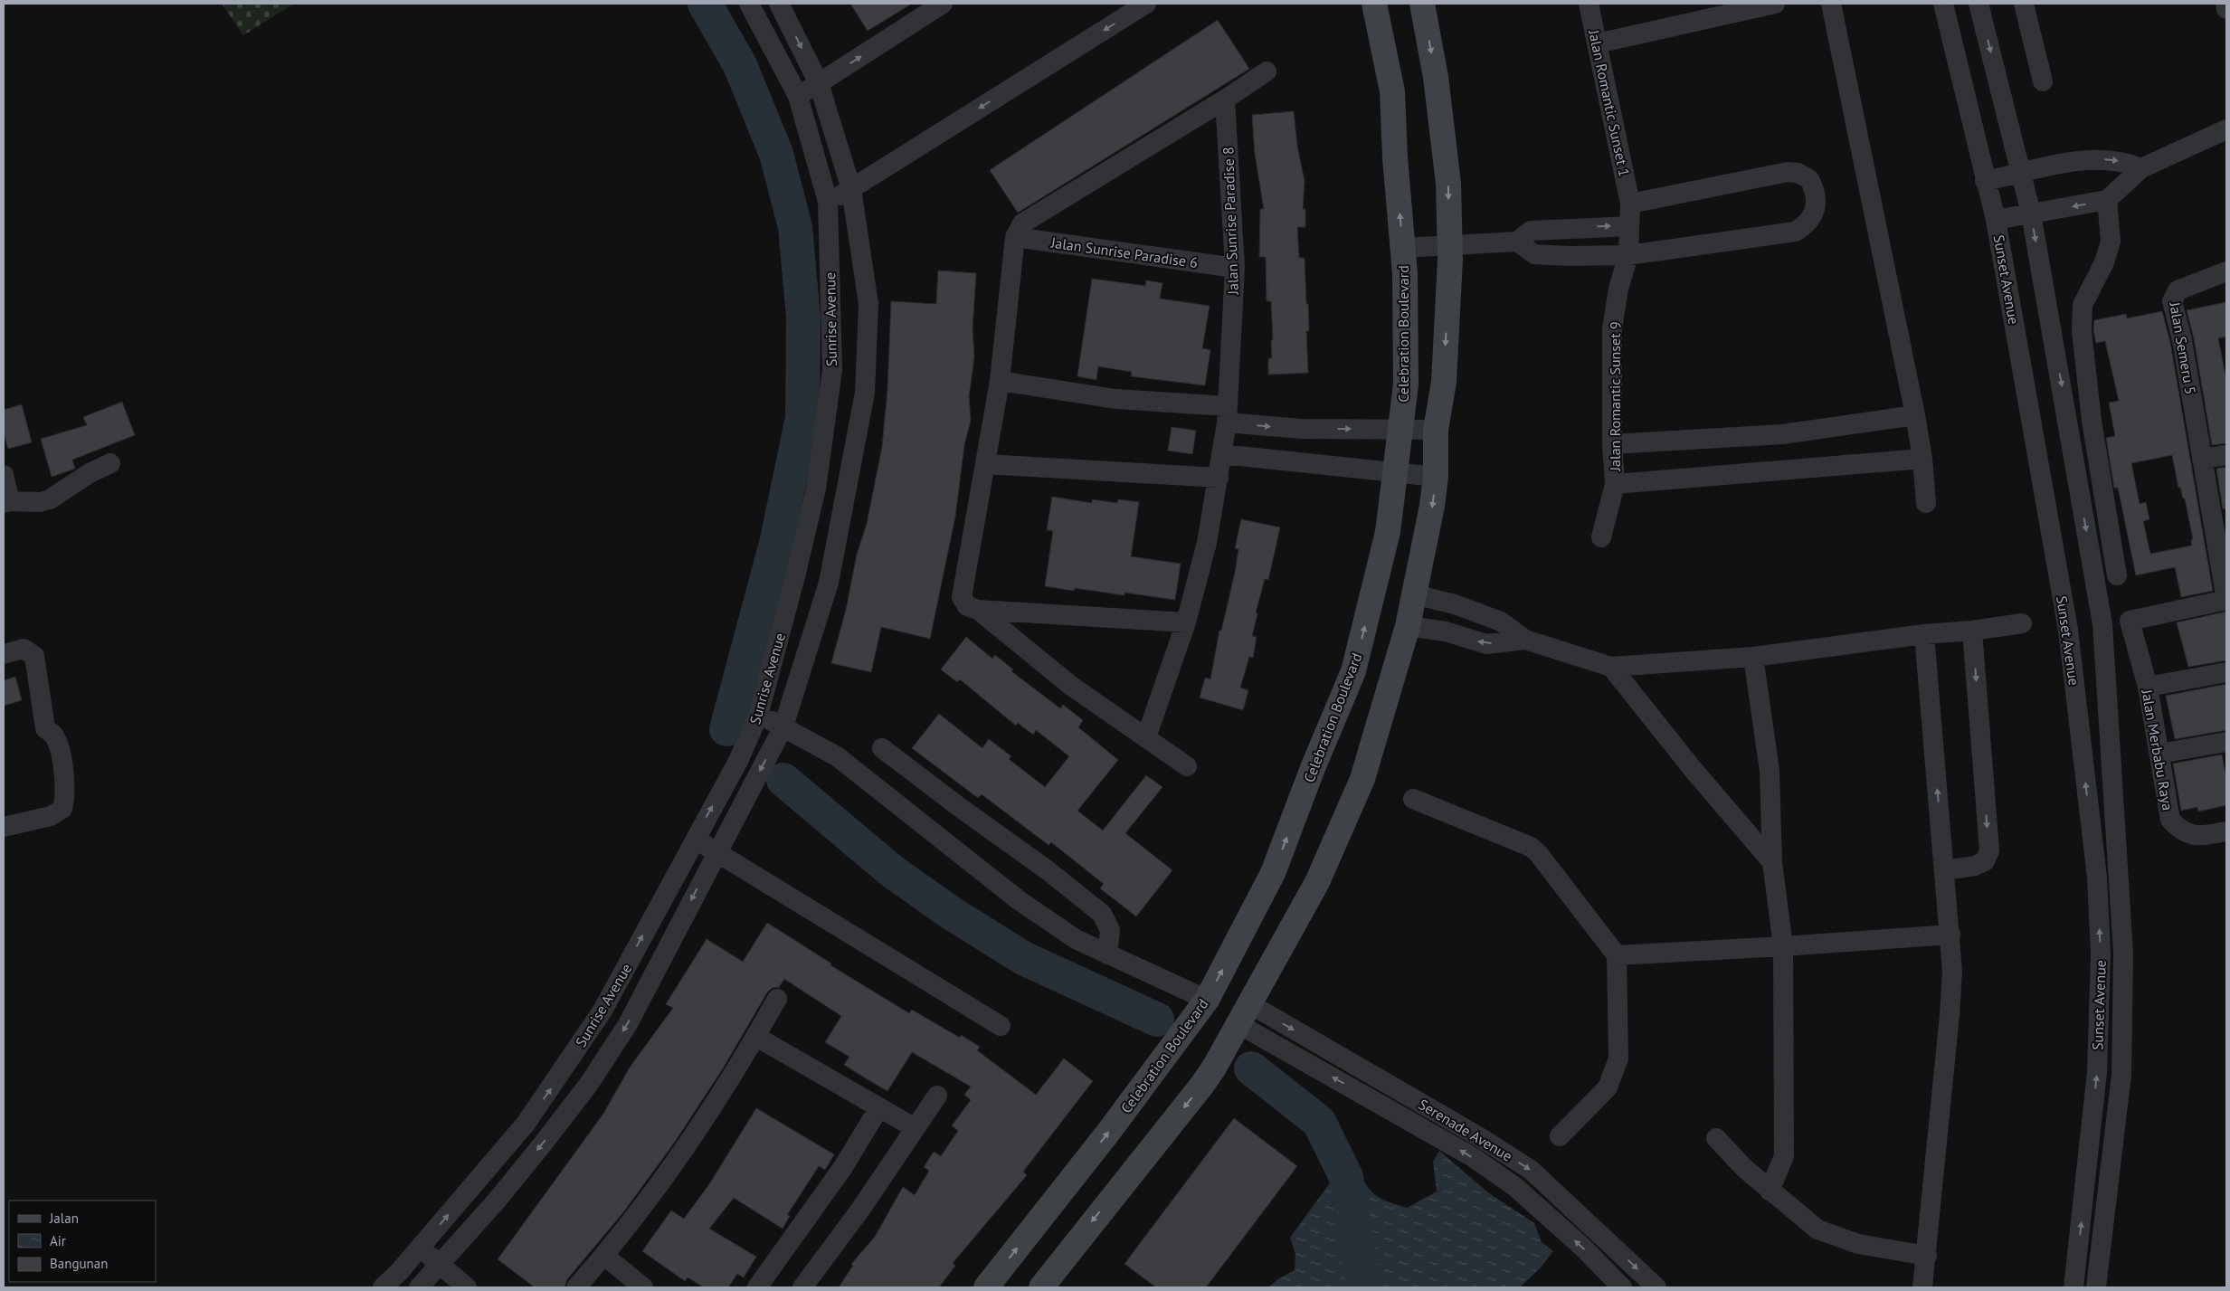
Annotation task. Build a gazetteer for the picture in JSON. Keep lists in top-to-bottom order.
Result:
{
  "streets": {
    "street": [
      "Jalan Romantic Sunset 1",
      "Jalan Sunrise Paradise 8",
      "Jalan Sunrise Paradise 6",
      "Sunset Avenue",
      "Sunrise Avenue",
      "Celebration Boulevard",
      "Jalan Semeru 5",
      "Jalan Romantic Sunset 9",
      "Jalan Merbabu Raya",
      "Serenade Avenue"
    ]
  },
  "crossings": [
    ["Jalan Romantic Sunset 1", "Jalan Romantic Sunset 9"],
    ["Jalan Sunrise Paradise 8", "Jalan Sunrise Paradise 6"],
    ["Jalan Semeru 5", "Jalan Merbabu Raya"]
  ],
  "legend": ["Jalan", "Air", "Bangunan"]
}
